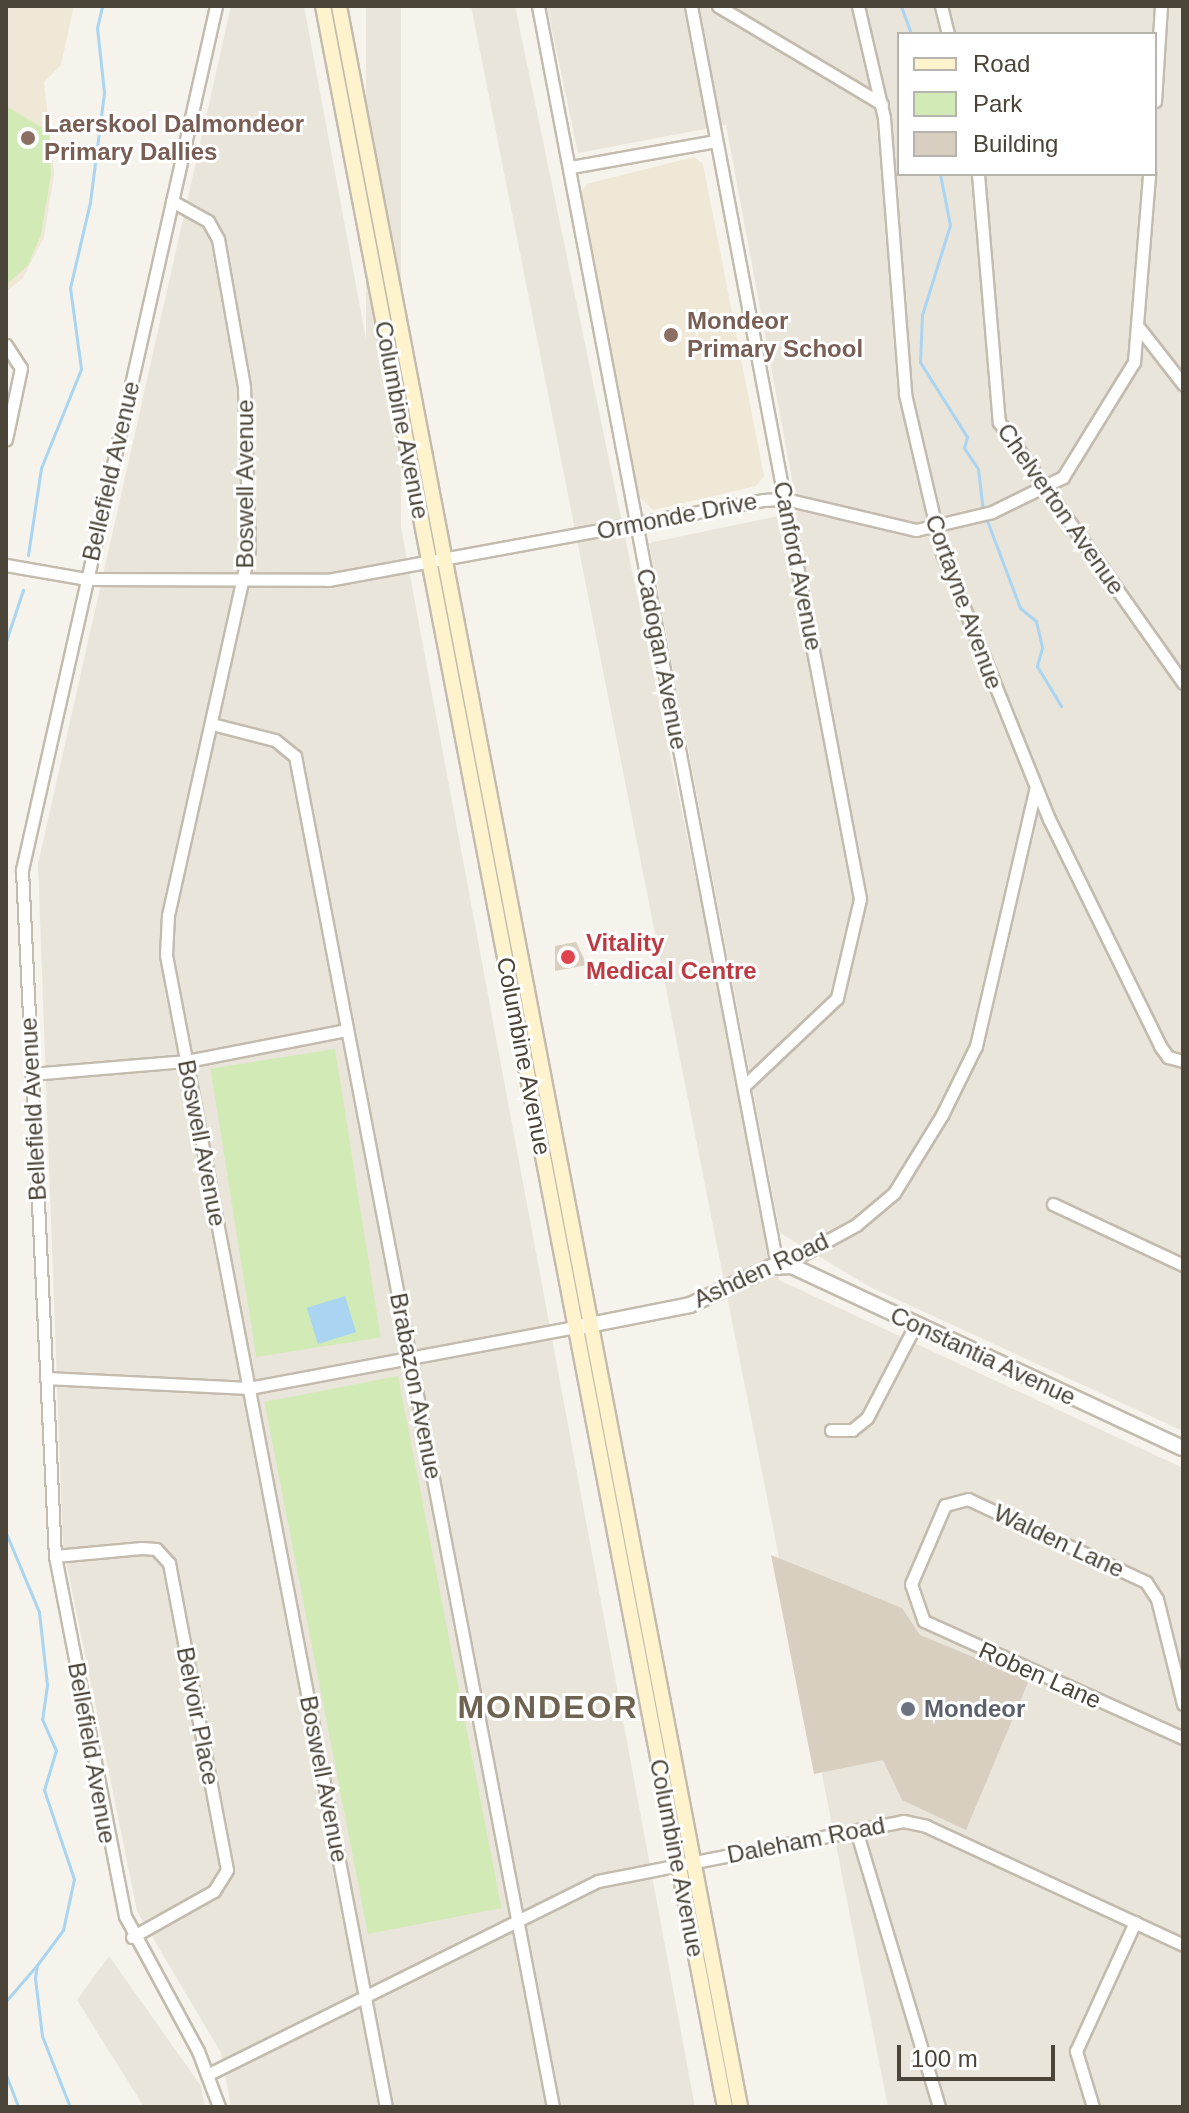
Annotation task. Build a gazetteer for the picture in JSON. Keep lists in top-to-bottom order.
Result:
{
  "streets": {
    "main road": ["Columbine Avenue"],
    "street": [
      "Bellefield Avenue",
      "Boswell Avenue",
      "Chelverton Avenue",
      "Ormonde Drive",
      "Canford Avenue",
      "Cortayne Avenue",
      "Cadogan Avenue",
      "Ashden Road",
      "Constantia Avenue",
      "Brabazon Avenue",
      "Walden Lane",
      "Roben Lane",
      "Belvoir Place",
      "Daleham Road"
    ]
  },
  "crossings": [
    ["Columbine Avenue", "Ormonde Drive"],
    ["Columbine Avenue", "Ashden Road"],
    ["Columbine Avenue", "Daleham Road"],
    ["Bellefield Avenue", "Boswell Avenue"],
    ["Bellefield Avenue", "Ormonde Drive"],
    ["Bellefield Avenue", "Ashden Road"],
    ["Bellefield Avenue", "Belvoir Place"],
    ["Bellefield Avenue", "Daleham Road"],
    ["Boswell Avenue", "Ormonde Drive"],
    ["Boswell Avenue", "Ashden Road"],
    ["Boswell Avenue", "Brabazon Avenue"],
    ["Boswell Avenue", "Daleham Road"],
    ["Chelverton Avenue", "Ormonde Drive"],
    ["Ormonde Drive", "Canford Avenue"],
    ["Ormonde Drive", "Cortayne Avenue"],
    ["Ormonde Drive", "Cadogan Avenue"],
    ["Canford Avenue", "Cadogan Avenue"],
    ["Cortayne Avenue", "Ashden Road"],
    ["Cadogan Avenue", "Ashden Road"],
    ["Cadogan Avenue", "Constantia Avenue"],
    ["Ashden Road", "Constantia Avenue"],
    ["Ashden Road", "Brabazon Avenue"],
    ["Brabazon Avenue", "Daleham Road"],
    ["Walden Lane", "Roben Lane"]
  ],
  "districts": ["MONDEOR"],
  "places": [
    "Laerskool Dalmondeor Primary Dallies",
    "Mondeor Primary School",
    "Vitality Medical Centre",
    "Mondeor"
  ],
  "legend": ["Road", "Park", "Building"],
  "scale_bar": "100 m"
}
